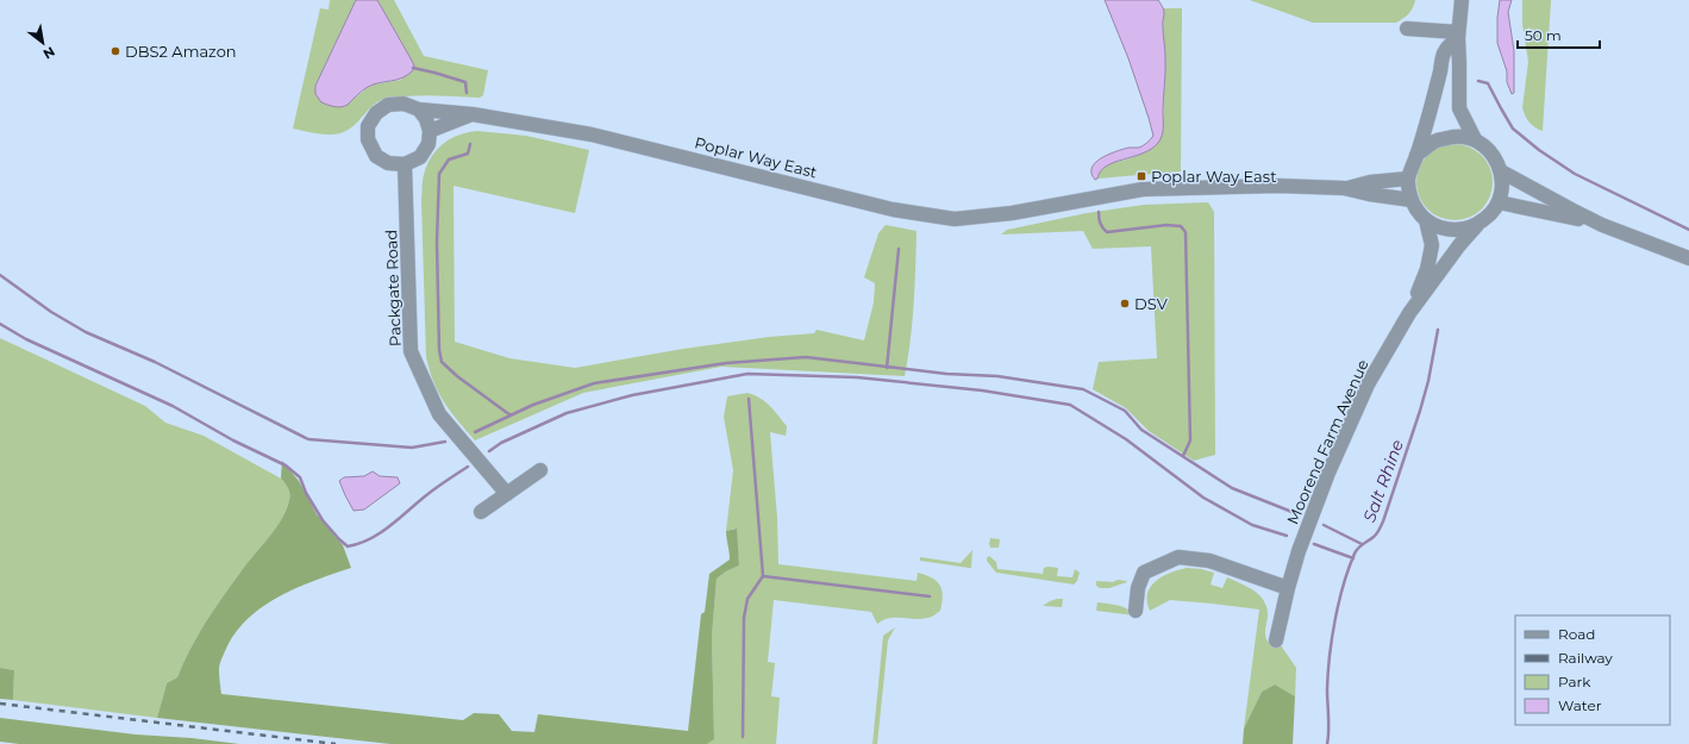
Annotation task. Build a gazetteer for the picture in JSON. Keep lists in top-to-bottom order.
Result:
{
  "streets": {
    "street": ["Poplar Way East", "Packgate Road", "Moorend Farm Avenue"]
  },
  "crossings": [
    ["Poplar Way East", "Packgate Road"],
    ["Poplar Way East", "Moorend Farm Avenue"]
  ],
  "water": ["Salt Rhine"],
  "places": {
    "other": ["DBS2 Amazon", "DSV"],
    "transit": ["Poplar Way East"]
  },
  "legend": [
    "Road",
    "Railway",
    "Park",
    "Water"
  ],
  "scale_bar": "50 m",
  "north": "bottom right"
}
